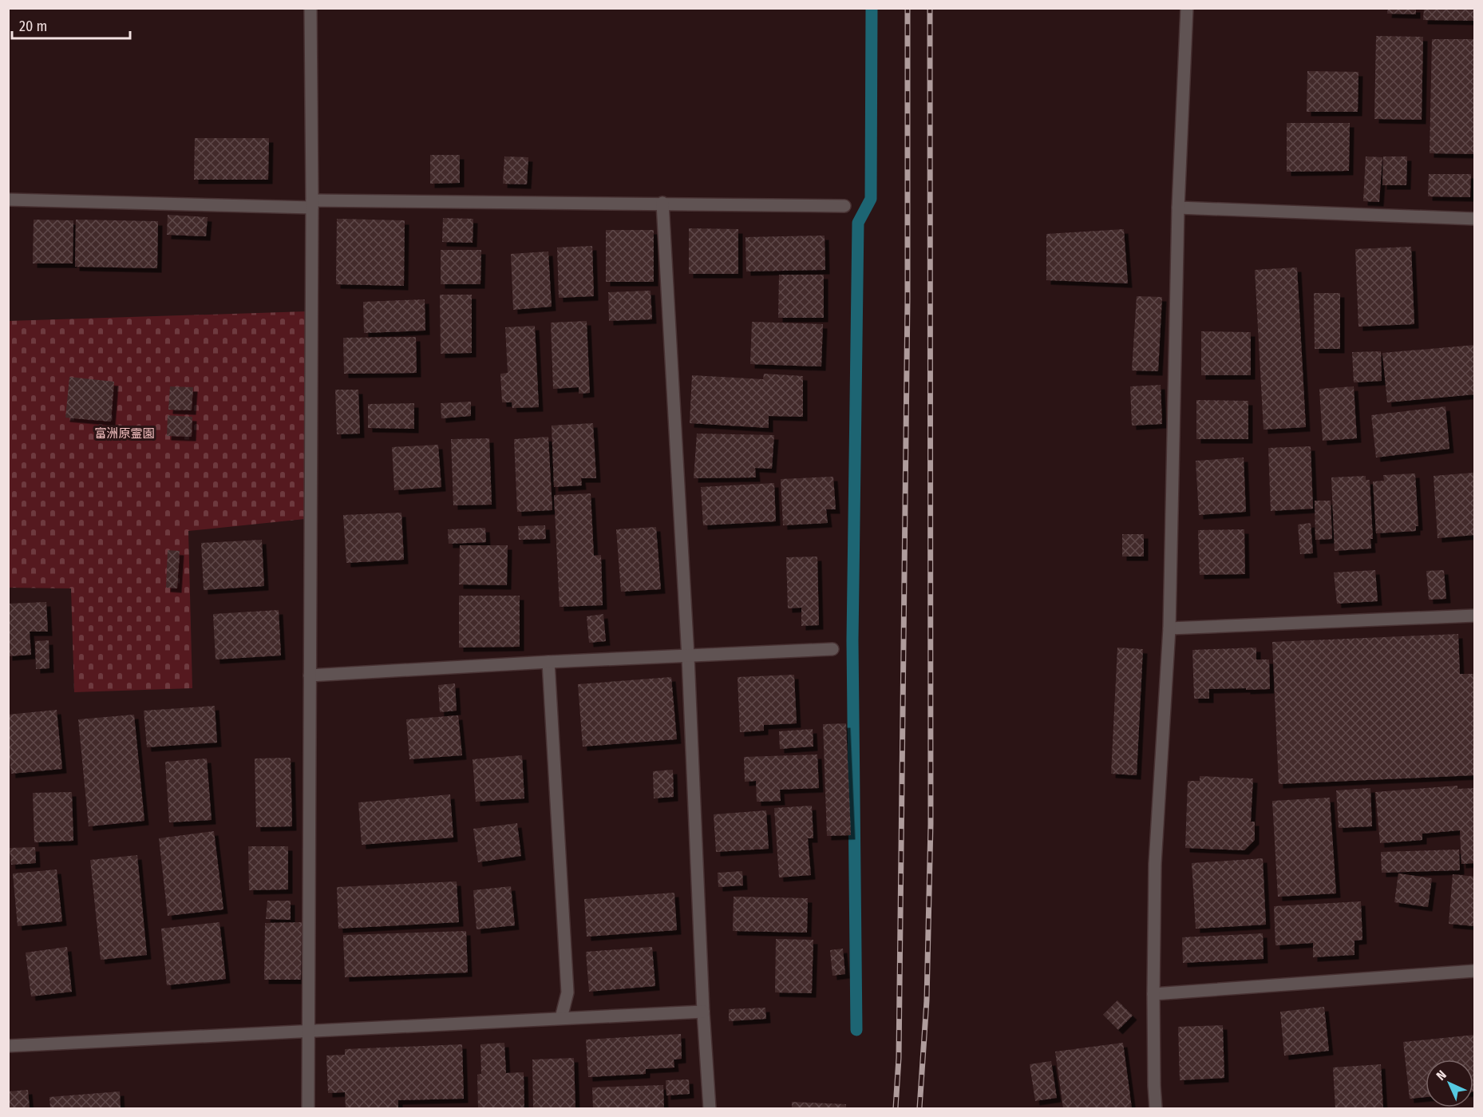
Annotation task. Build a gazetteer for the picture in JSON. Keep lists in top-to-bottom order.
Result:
{
  "parks": ["富洲原霊園"],
  "scale_bar": "20 m",
  "north": "top left"
}
